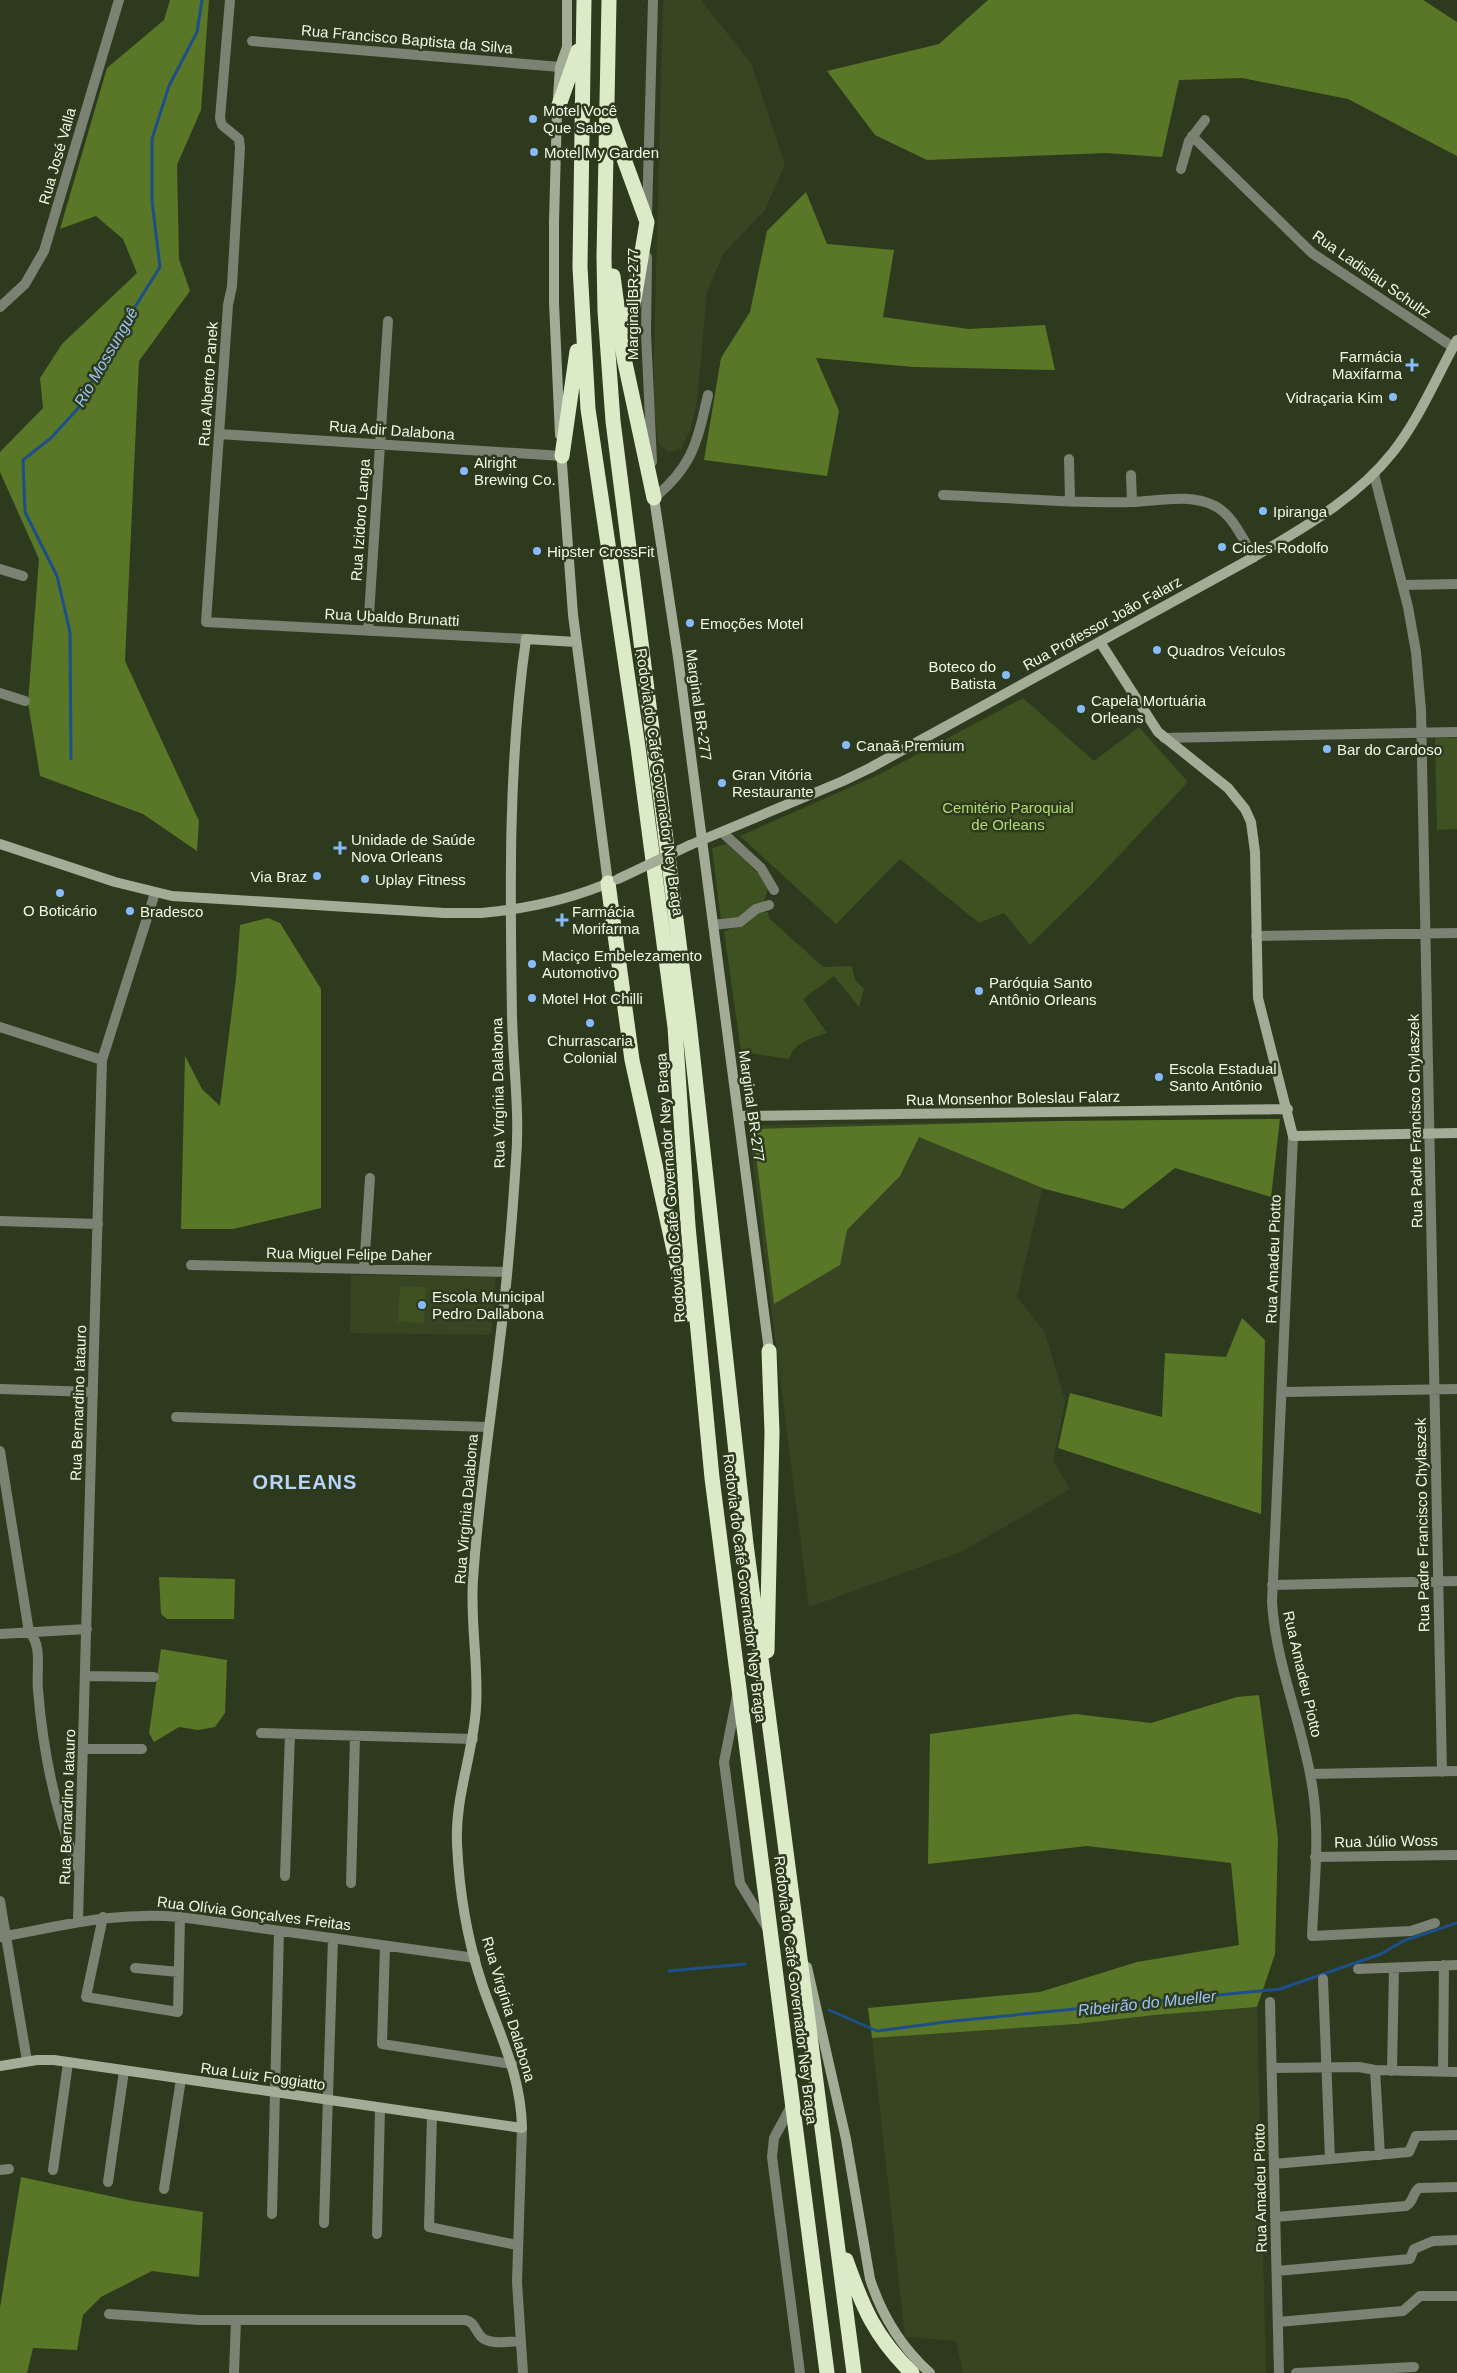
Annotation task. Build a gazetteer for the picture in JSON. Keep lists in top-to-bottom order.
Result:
{
  "streets": {
    "highway": ["Rodovia do Café Governador Ney Braga"],
    "street": [
      "Rua Francisco Baptista da Silva",
      "Rua José Valla",
      "Rua Ladislau Schultz",
      "Marginal BR-277",
      "Rua Alberto Panek",
      "Rua Adir Dalabona",
      "Rua Izidoro Langa",
      "Rua Ubaldo Brunatti",
      "Rua Professor João Falarz",
      "Rua Virgínia Dalabona",
      "Rua Monsenhor Boleslau Falarz",
      "Rua Padre Francisco Chylaszek",
      "Rua Miguel Felipe Daher",
      "Rua Amadeu Piotto",
      "Rua Bernardino Iatauro",
      "Rua Júlio Woss",
      "Rua Olívia Gonçalves Freitas",
      "Rua Luiz Foggiatto"
    ]
  },
  "crossings": [
    ["Rua Ladislau Schultz", "Rua Professor João Falarz"],
    ["Marginal BR-277", "Rua Professor João Falarz"],
    ["Marginal BR-277", "Rua Monsenhor Boleslau Falarz"],
    ["Rua Alberto Panek", "Rua Adir Dalabona"],
    ["Rua Alberto Panek", "Rua Ubaldo Brunatti"],
    ["Rua Adir Dalabona", "Rua Izidoro Langa"],
    ["Rua Izidoro Langa", "Rua Ubaldo Brunatti"],
    ["Rua Ubaldo Brunatti", "Rua Virgínia Dalabona"],
    ["Rua Professor João Falarz", "Rua Virgínia Dalabona"],
    ["Rua Professor João Falarz", "Rua Padre Francisco Chylaszek"],
    ["Rua Professor João Falarz", "Rua Amadeu Piotto"],
    ["Rua Professor João Falarz", "Rua Bernardino Iatauro"],
    ["Rua Virgínia Dalabona", "Rua Miguel Felipe Daher"],
    ["Rua Virgínia Dalabona", "Rua Olívia Gonçalves Freitas"],
    ["Rua Virgínia Dalabona", "Rua Luiz Foggiatto"],
    ["Rua Monsenhor Boleslau Falarz", "Rua Amadeu Piotto"],
    ["Rua Amadeu Piotto", "Rua Júlio Woss"],
    ["Rua Bernardino Iatauro", "Rua Olívia Gonçalves Freitas"]
  ],
  "districts": ["ORLEANS"],
  "water": ["Rio Mossunguê", "Ribeirão do Mueller"],
  "parks": ["Cemitério Paroquial de Orleans"],
  "places": {
    "other": [
      "Motel Você Que Sabe",
      "Motel My Garden",
      "Vidraçaria Kim",
      "Alright Brewing Co.",
      "Ipiranga",
      "Cicles Rodolfo",
      "Hipster CrossFit",
      "Emoções Motel",
      "Quadros Veículos",
      "Boteco do Batista",
      "Capela Mortuária Orleans",
      "Canaã Premium",
      "Bar do Cardoso",
      "Gran Vitória Restaurante",
      "Via Braz",
      "Uplay Fitness",
      "O Boticário",
      "Bradesco",
      "Maciço Embelezamento Automotivo",
      "Paróquia Santo Antônio Orleans",
      "Motel Hot Chilli",
      "Churrascaria Colonial",
      "Escola Estadual Santo Antônio",
      "Escola Municipal Pedro Dallabona"
    ],
    "health": ["Farmácia Maxifarma", "Unidade de Saúde Nova Orleans", "Farmácia Morifarma"]
  }
}
